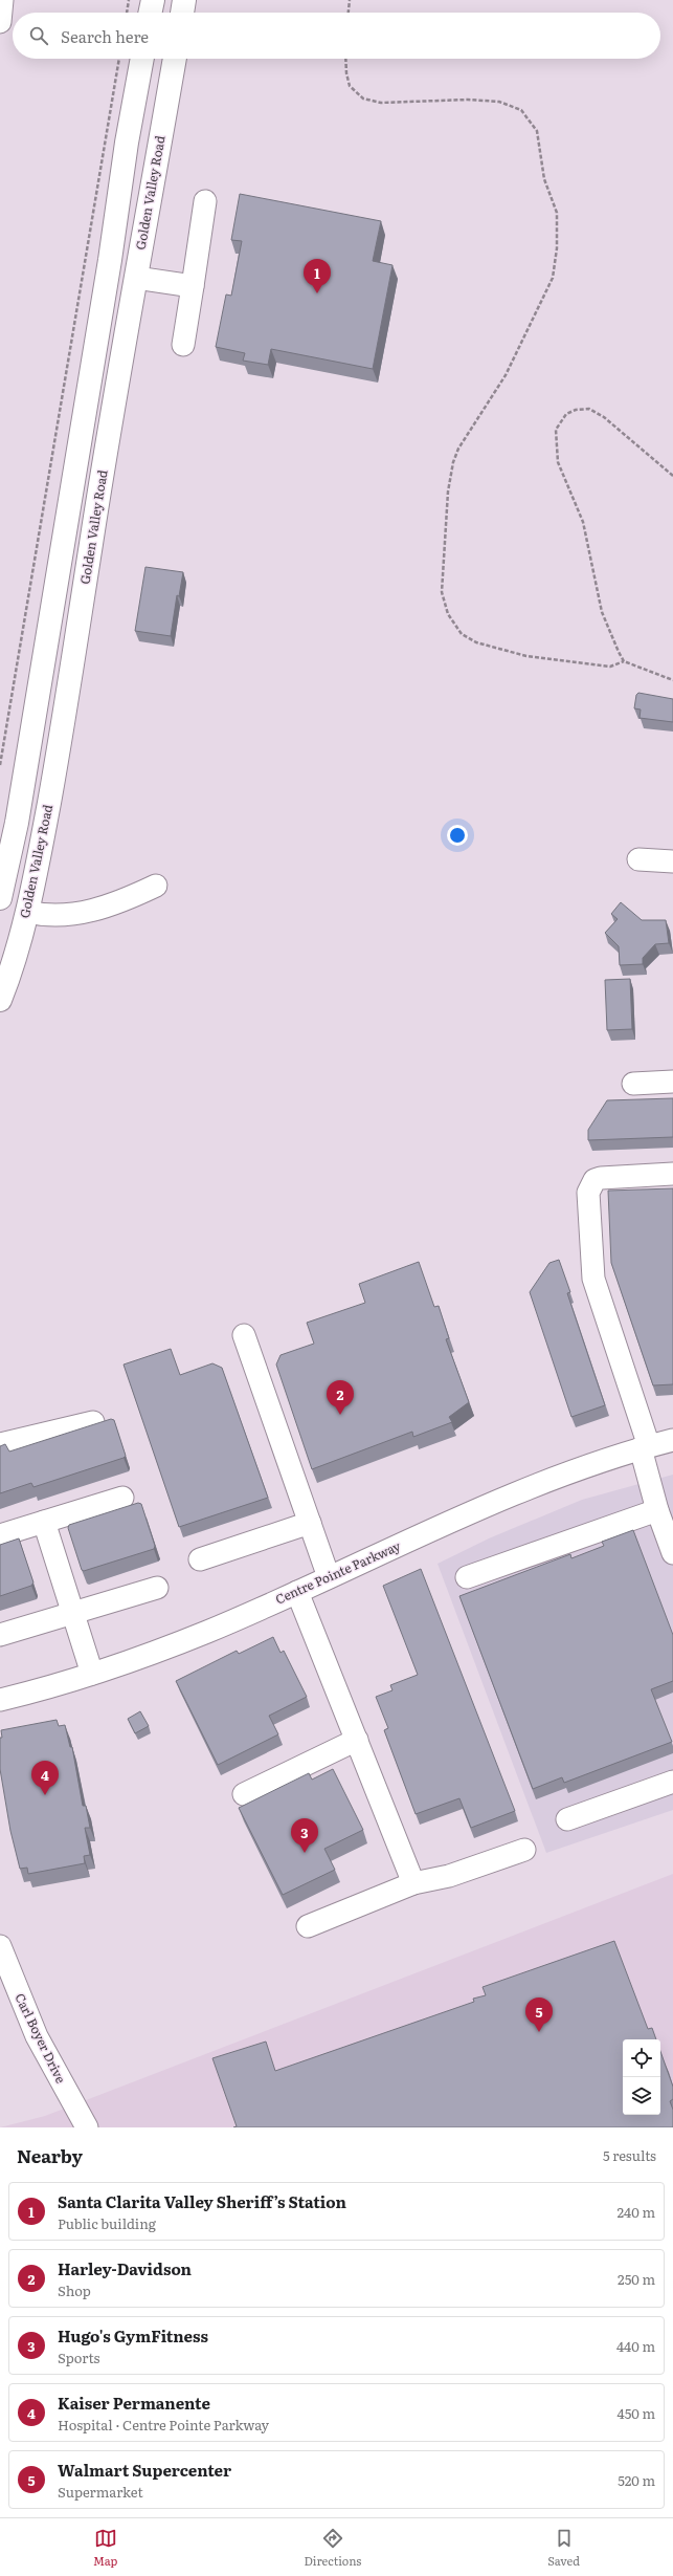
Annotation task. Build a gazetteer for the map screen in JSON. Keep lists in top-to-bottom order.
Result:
{
  "streets": {
    "main road": ["Golden Valley Road"],
    "street": ["Centre Pointe Parkway", "Carl Boyer Drive"]
  },
  "page": {
    "search": "Search here",
    "pins": [
      "1",
      "2",
      "4",
      "3",
      "5"
    ],
    "heading": ["Nearby", "5 results"],
    "list": [
      {
        "mark": "1",
        "name": "Santa Clarita Valley Sheriff’s Station",
        "note": "Public building",
        "value": "240 m"
      },
      {
        "mark": "2",
        "name": "Harley-Davidson",
        "note": "Shop",
        "value": "250 m"
      },
      {
        "mark": "3",
        "name": "Hugo's GymFitness",
        "note": "Sports",
        "value": "440 m"
      },
      {
        "mark": "4",
        "name": "Kaiser Permanente",
        "note": "Hospital · Centre Pointe Parkway",
        "value": "450 m"
      },
      {
        "mark": "5",
        "name": "Walmart Supercenter",
        "note": "Supermarket",
        "value": "520 m"
      }
    ],
    "nav": ["Map", "Directions", "Saved"]
  }
}
